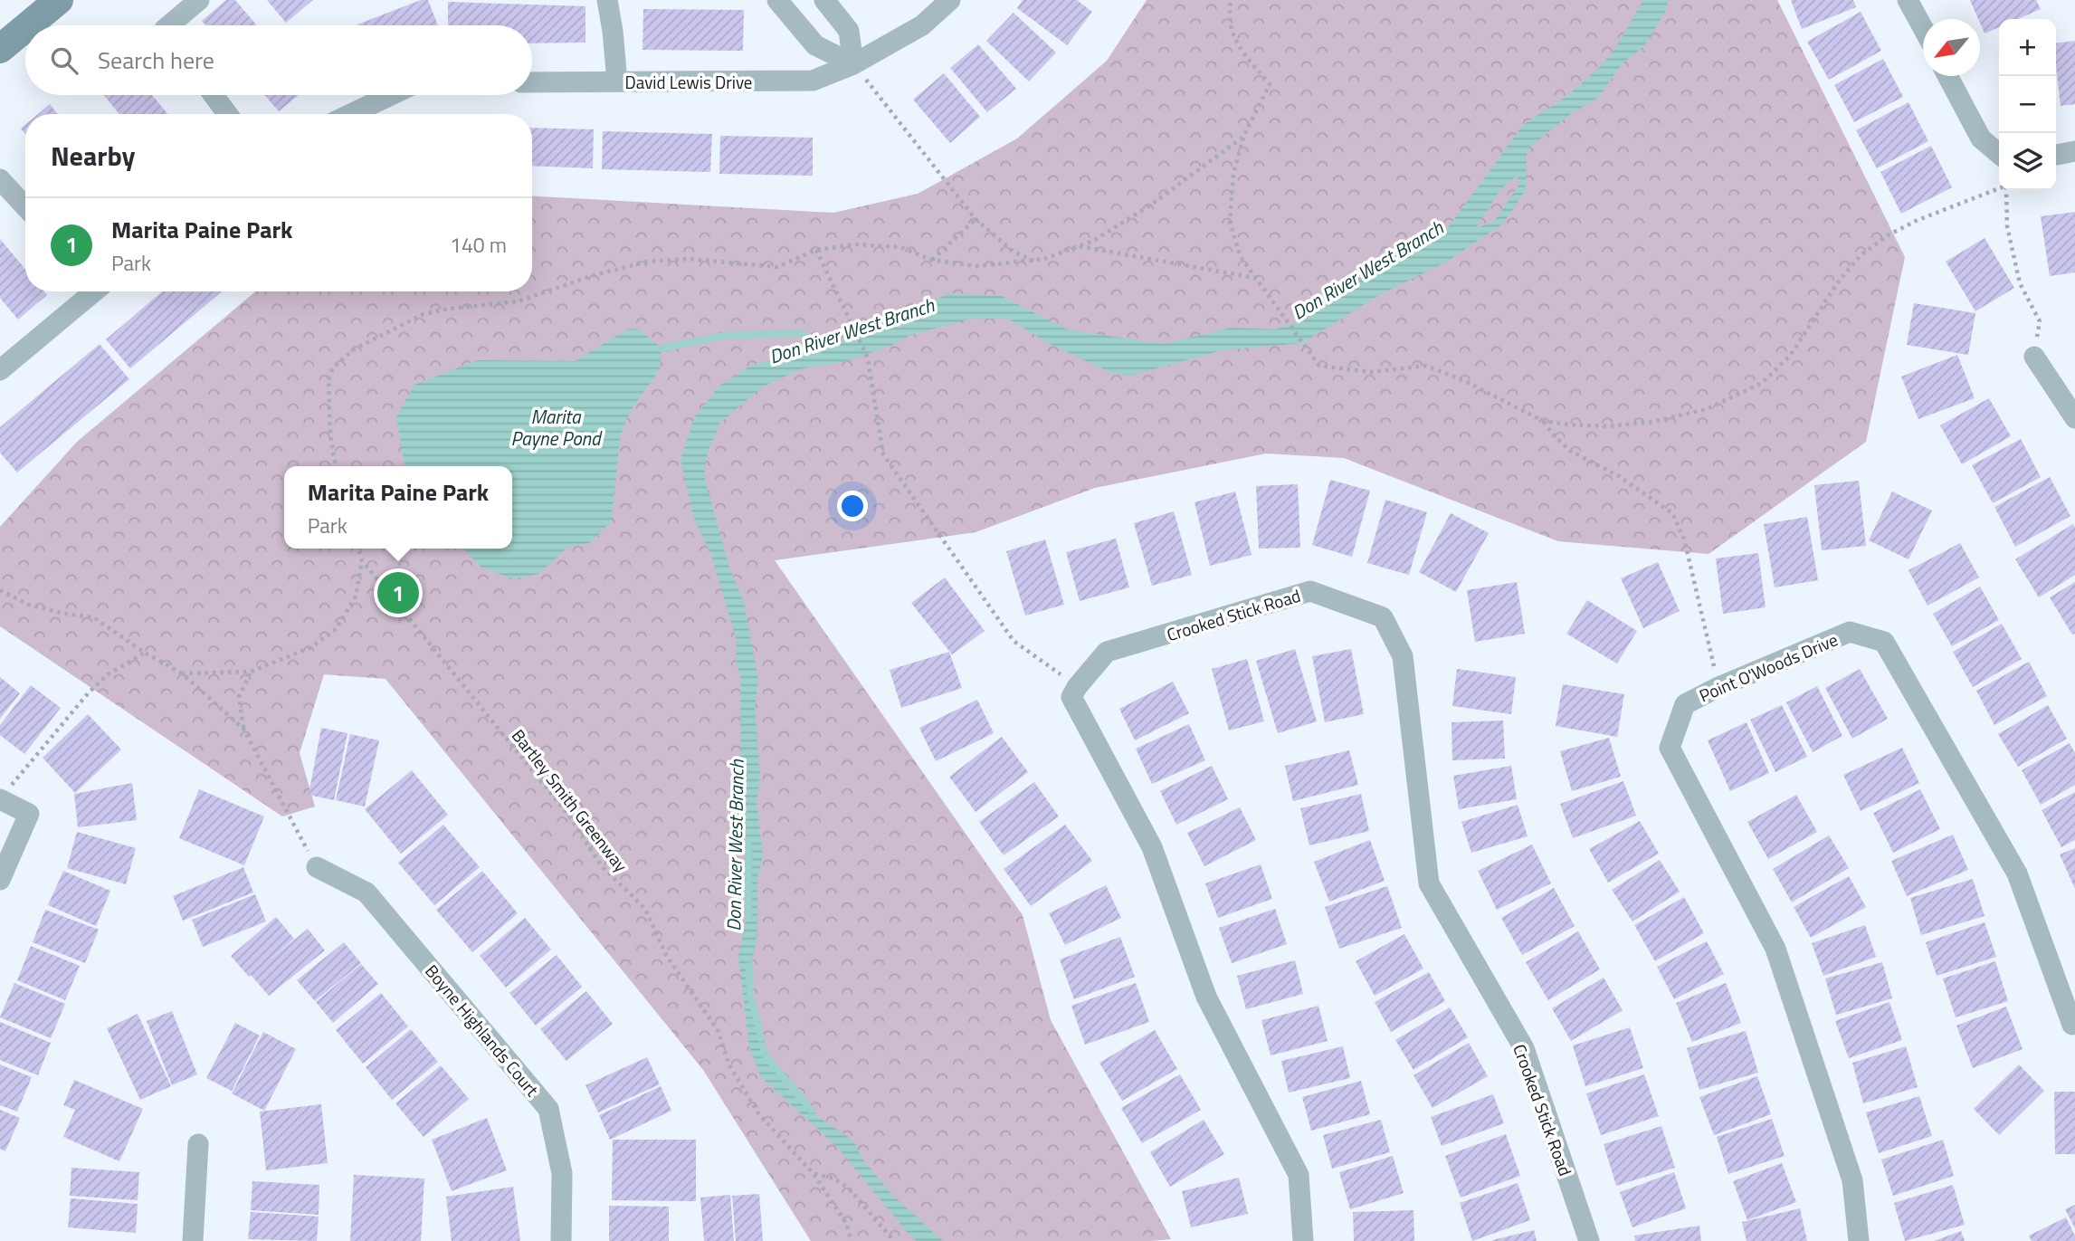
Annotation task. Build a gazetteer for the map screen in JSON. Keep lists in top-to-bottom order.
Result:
{
  "streets": {
    "street": [
      "David Lewis Drive",
      "Crooked Stick Road",
      "Point O'Woods Drive",
      "Boyne Highlands Court"
    ],
    "path": ["Bartley Smith Greenway"]
  },
  "water": ["Don River West Branch", "Marita Payne Pond"],
  "north": "bottom left",
  "page": {
    "map_buttons": ["+", "−"],
    "search": "Search here",
    "heading": "Nearby",
    "list": [
      {
        "mark": "1",
        "name": "Marita Paine Park",
        "note": "Park",
        "value": "140 m"
      }
    ],
    "popup": ["Marita Paine Park", "Park"],
    "pins": "1"
  }
}
